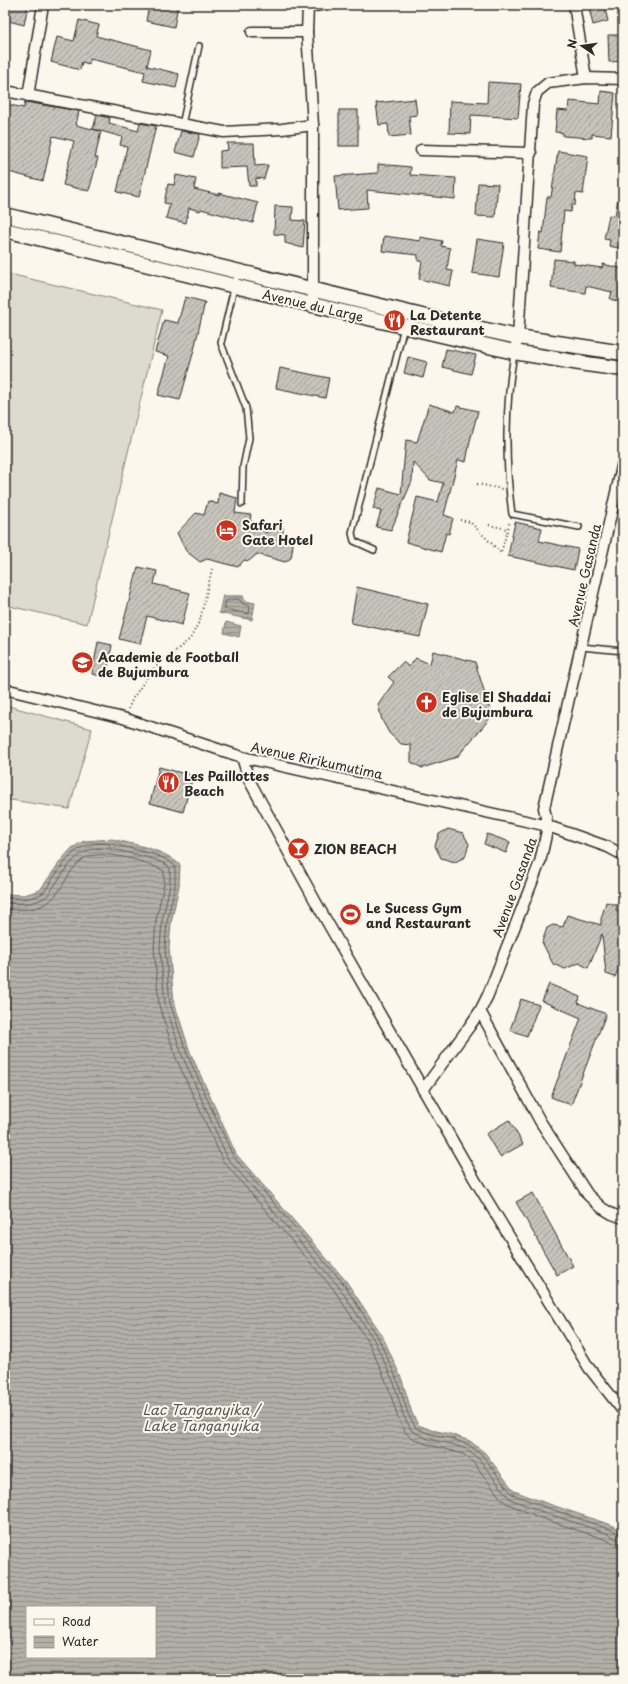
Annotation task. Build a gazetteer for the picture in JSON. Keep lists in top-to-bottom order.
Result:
{
  "streets": {
    "main road": ["Avenue du Large"],
    "street": ["Avenue Gasanda", "Avenue Ririkumutima"]
  },
  "crossings": [
    ["Avenue Gasanda", "Avenue Ririkumutima"]
  ],
  "water": ["Lac Tanganyika / Lake Tanganyika"],
  "places": {
    "restaurant": ["La Detente Restaurant", "Les Paillottes Beach"],
    "hotel": ["Safari Gate Hotel"],
    "school or university": ["Academie de Football de Bujumbura"],
    "church": ["Eglise El Shaddai de Bujumbura"],
    "bar": ["ZION BEACH"],
    "sports": ["Le Sucess Gym and Restaurant"]
  },
  "legend": ["Road", "Water"],
  "north": "left"
}
